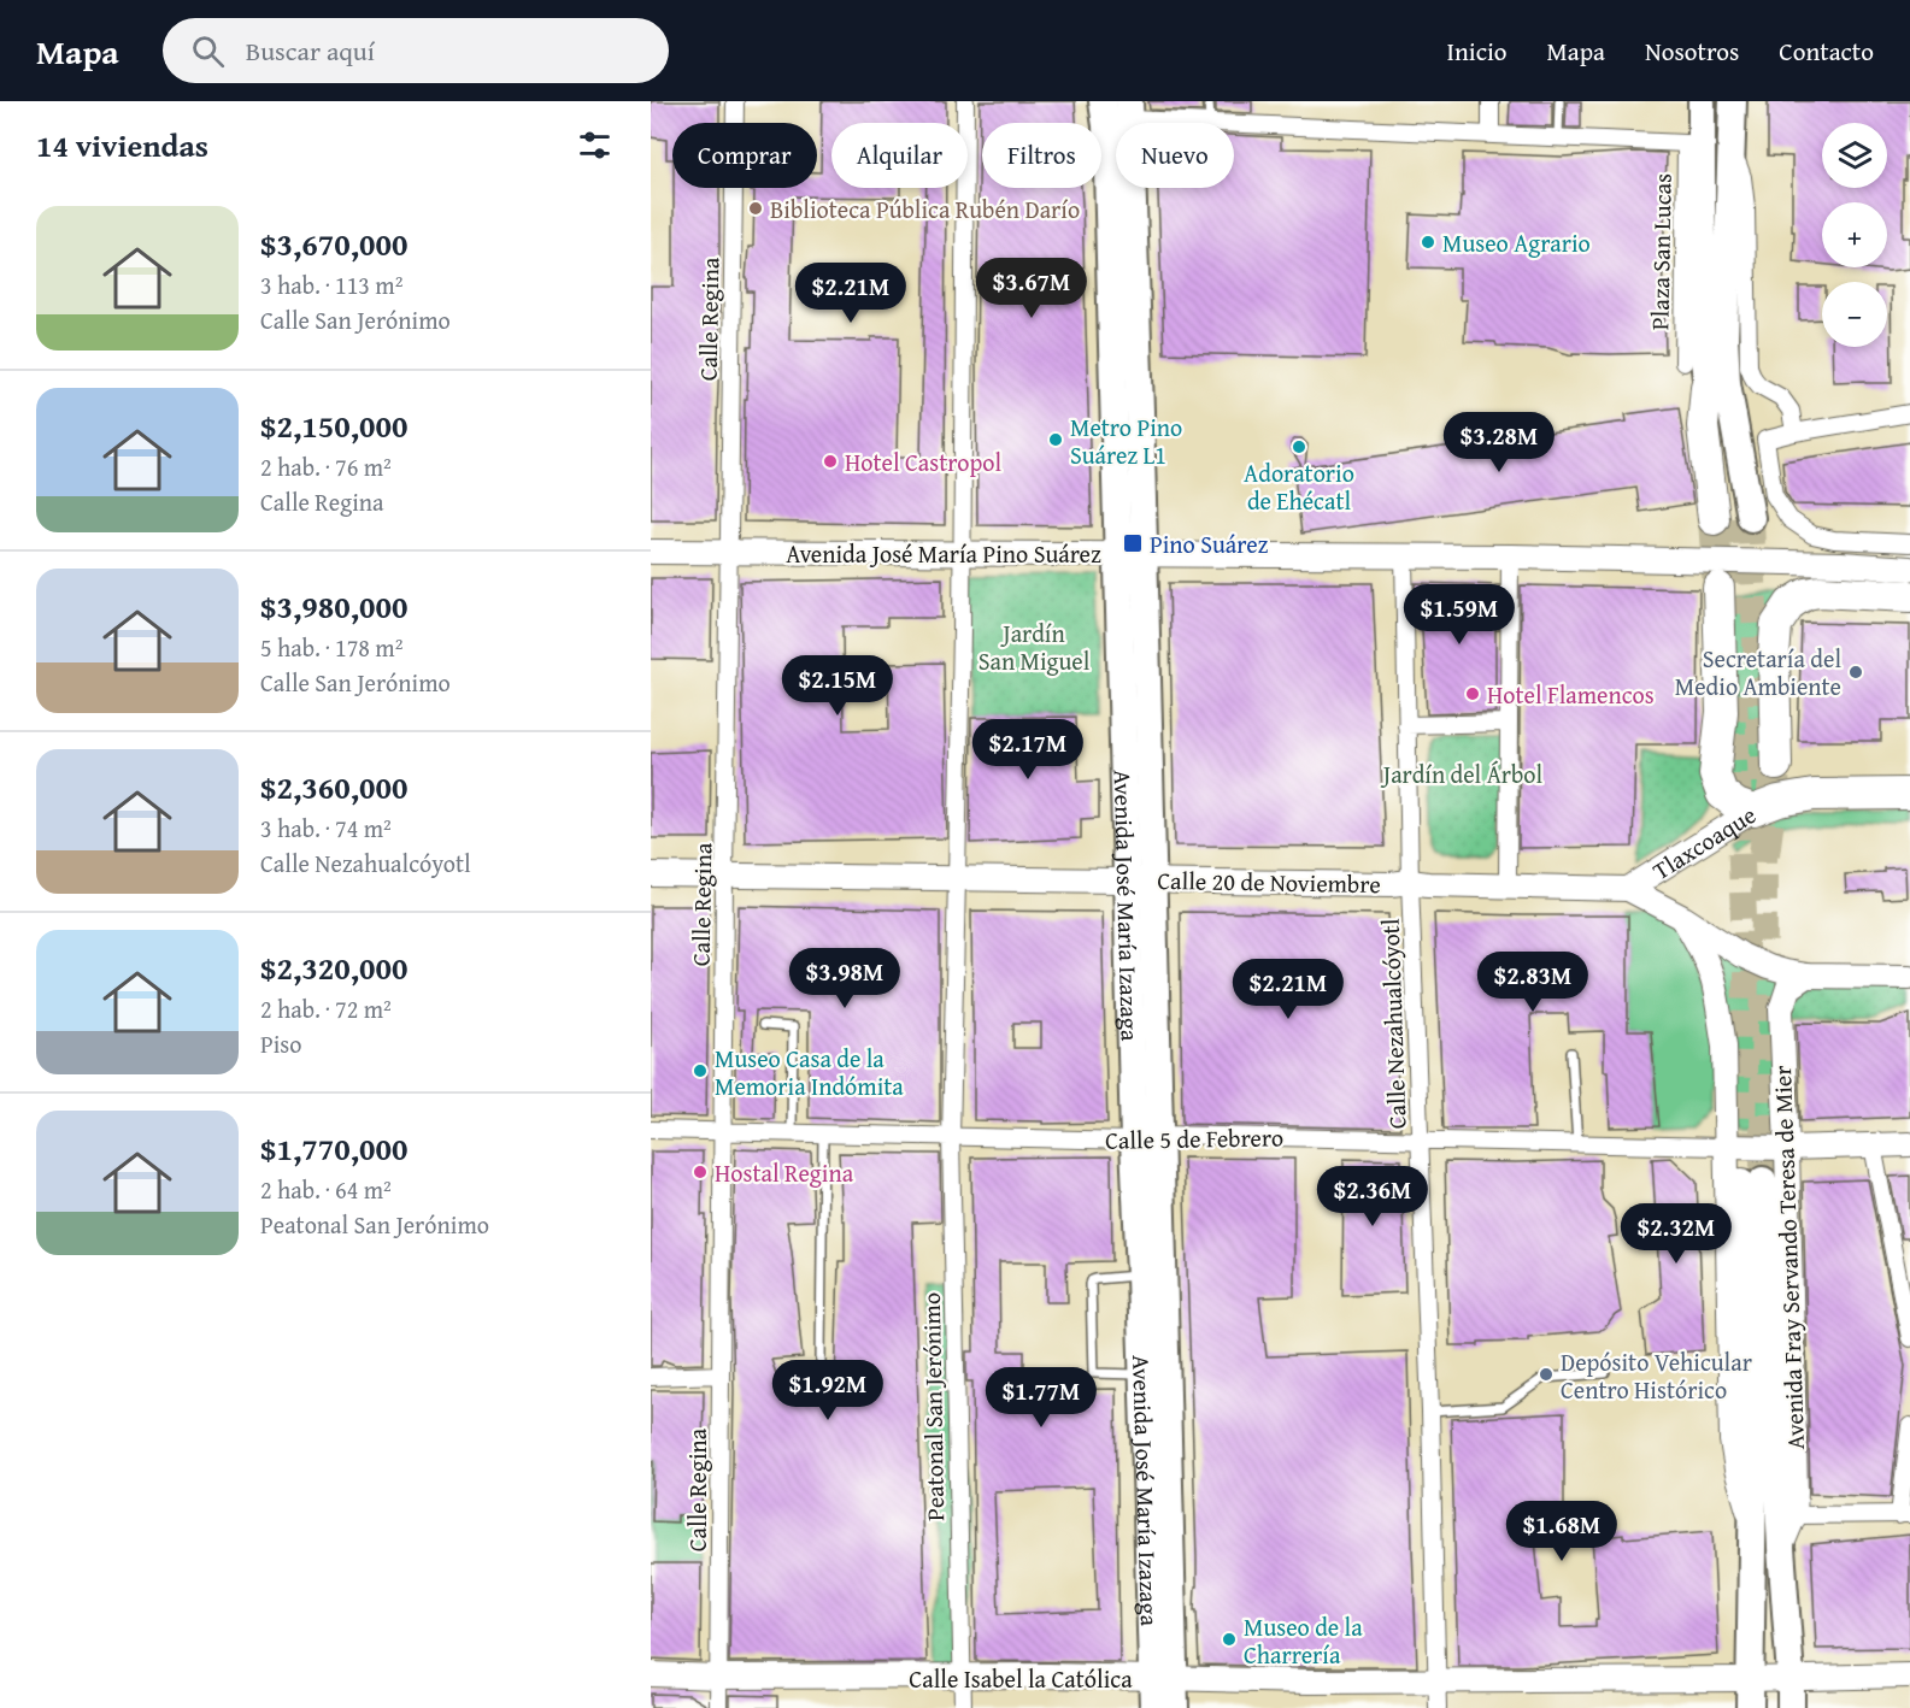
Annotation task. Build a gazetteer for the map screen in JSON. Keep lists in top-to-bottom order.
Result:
{
  "streets": {
    "highway": ["Tlaxcoaque"],
    "main road": [
      "Avenida José María Pino Suárez",
      "Calle 20 de Noviembre",
      "Avenida José María Izazaga",
      "Calle 5 de Febrero",
      "Avenida Fray Servando Teresa de Mier",
      "Calle Isabel la Católica"
    ],
    "street": [
      "Plaza San Lucas",
      "Calle Regina",
      "Calle Nezahualcóyotl",
      "Peatonal San Jerónimo"
    ]
  },
  "crossings": [
    ["Calle Regina", "Avenida José María Pino Suárez"],
    ["Calle Regina", "Calle 20 de Noviembre"],
    ["Calle Regina", "Calle 5 de Febrero"],
    ["Calle Regina", "Calle Isabel la Católica"],
    ["Avenida José María Pino Suárez", "Avenida José María Izazaga"],
    ["Avenida José María Pino Suárez", "Calle Nezahualcóyotl"],
    ["Avenida José María Pino Suárez", "Peatonal San Jerónimo"],
    ["Tlaxcoaque", "Calle 20 de Noviembre"],
    ["Calle 20 de Noviembre", "Avenida José María Izazaga"],
    ["Calle 20 de Noviembre", "Calle Nezahualcóyotl"],
    ["Calle 20 de Noviembre", "Peatonal San Jerónimo"],
    ["Avenida José María Izazaga", "Calle 5 de Febrero"],
    ["Avenida José María Izazaga", "Calle Isabel la Católica"],
    ["Calle Nezahualcóyotl", "Calle 5 de Febrero"],
    ["Calle Nezahualcóyotl", "Calle Isabel la Católica"],
    ["Calle 5 de Febrero", "Avenida Fray Servando Teresa de Mier"],
    ["Calle 5 de Febrero", "Peatonal San Jerónimo"],
    ["Avenida Fray Servando Teresa de Mier", "Calle Isabel la Católica"],
    ["Peatonal San Jerónimo", "Calle Isabel la Católica"]
  ],
  "parks": ["Jardín San Miguel", "Jardín del Árbol"],
  "places": {
    "other": [
      "Biblioteca Pública Rubén Darío",
      "Museo Agrario",
      "Metro Pino Suárez L1",
      "Adoratorio de Ehécatl",
      "Hotel Castropol",
      "Secretaría del Medio Ambiente",
      "Hotel Flamencos",
      "Museo Casa de la Memoria Indómita",
      "Hostal Regina",
      "Depósito Vehicular Centro Histórico",
      "Museo de la Charrería"
    ],
    "transit": ["Pino Suárez"]
  },
  "page": {
    "header": "Mapa",
    "search": "Buscar aquí",
    "nav": [
      "Inicio",
      "Mapa",
      "Nosotros",
      "Contacto"
    ],
    "heading": "14 viviendas",
    "map_buttons": ["+", "−"],
    "chip": [
      "Comprar",
      "Alquilar",
      "Filtros",
      "Nuevo"
    ],
    "list": [
      {
        "name": "$3,670,000",
        "note": "3 hab. · 113 m² · Calle San Jerónimo"
      },
      {
        "name": "$2,150,000",
        "note": "2 hab. · 76 m² · Calle Regina"
      },
      {
        "name": "$3,980,000",
        "note": "5 hab. · 178 m² · Calle San Jerónimo"
      },
      {
        "name": "$2,360,000",
        "note": "3 hab. · 74 m² · Calle Nezahualcóyotl"
      },
      {
        "name": "$2,320,000",
        "note": "2 hab. · 72 m² · Piso"
      },
      {
        "name": "$1,770,000",
        "note": "2 hab. · 64 m² · Peatonal San Jerónimo"
      }
    ],
    "price": [
      "$3.67M",
      "$2.21M",
      "$3.28M",
      "$1.59M",
      "$2.15M",
      "$2.17M",
      "$3.98M",
      "$2.83M",
      "$2.21M",
      "$2.36M",
      "$2.32M",
      "$1.92M",
      "$1.77M",
      "$1.68M"
    ]
  }
}
